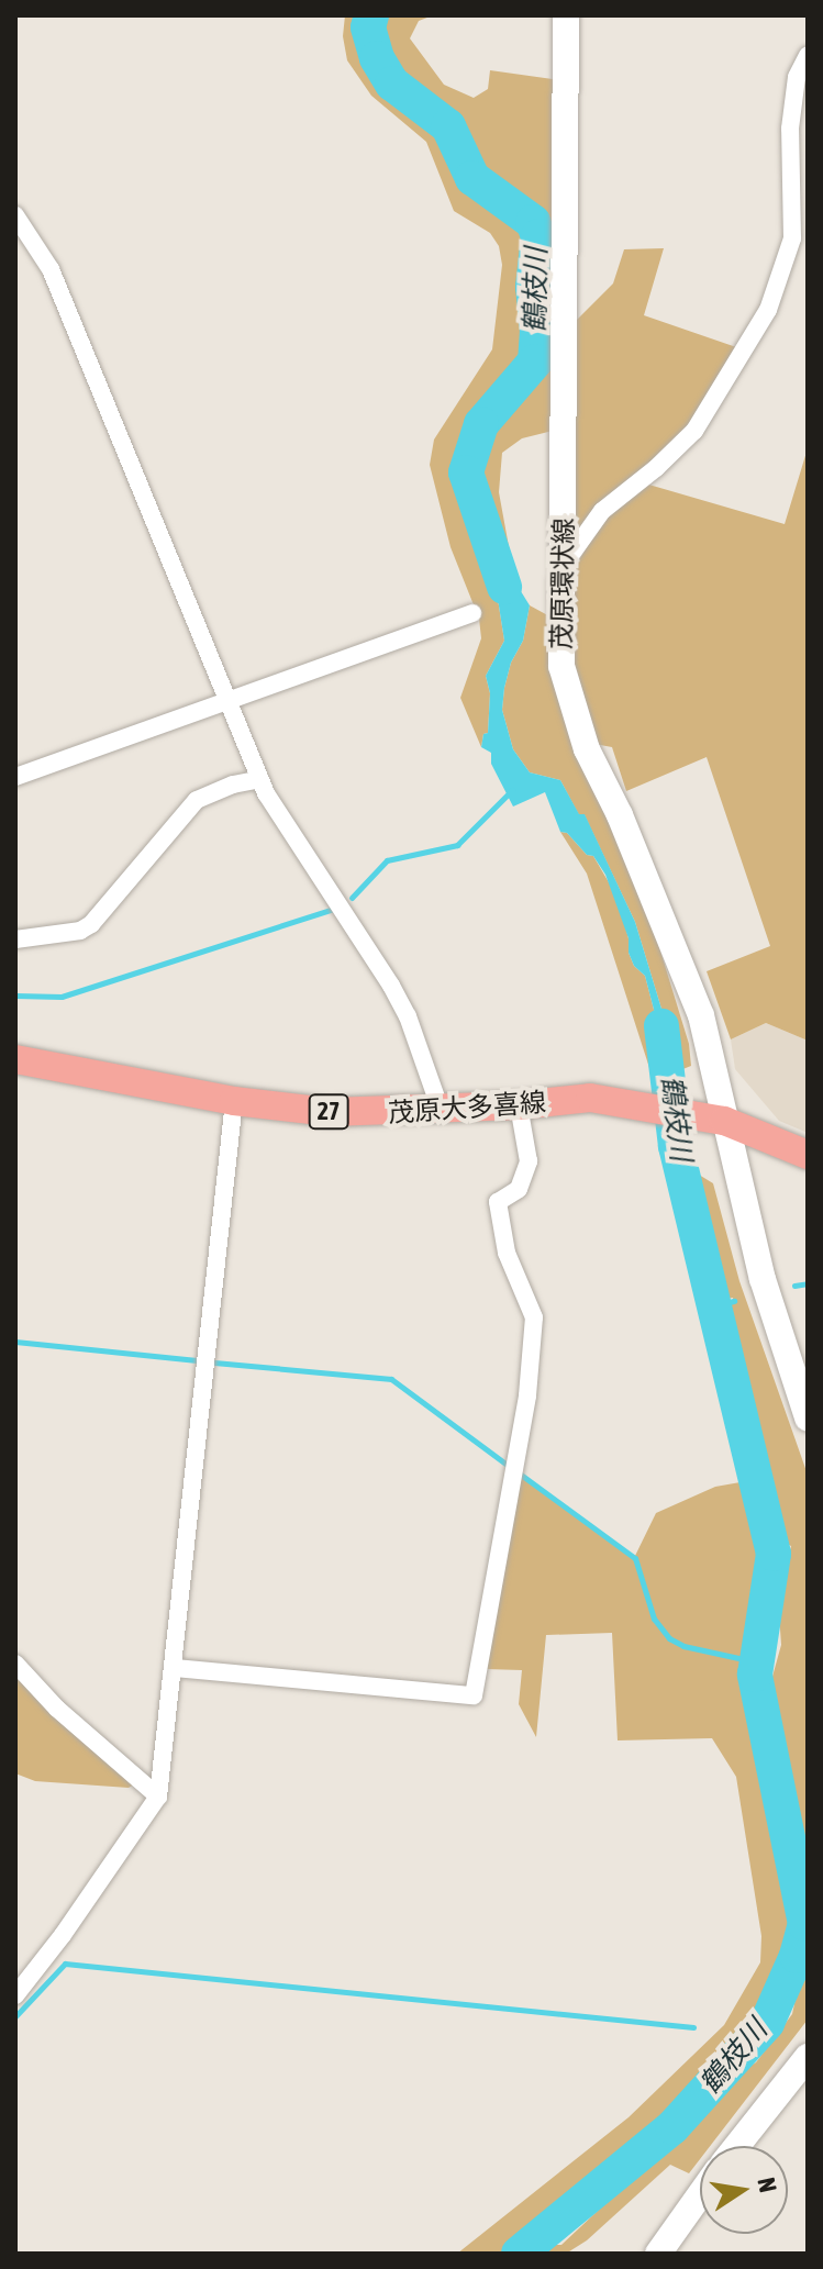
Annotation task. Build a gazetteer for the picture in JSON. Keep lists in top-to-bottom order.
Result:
{
  "streets": {
    "main road": ["茂原環状線", "茂原大多喜線", "27"]
  },
  "crossings": [
    ["茂原環状線", "茂原大多喜線"]
  ],
  "water": ["鶴枝川"],
  "north": "right"
}
